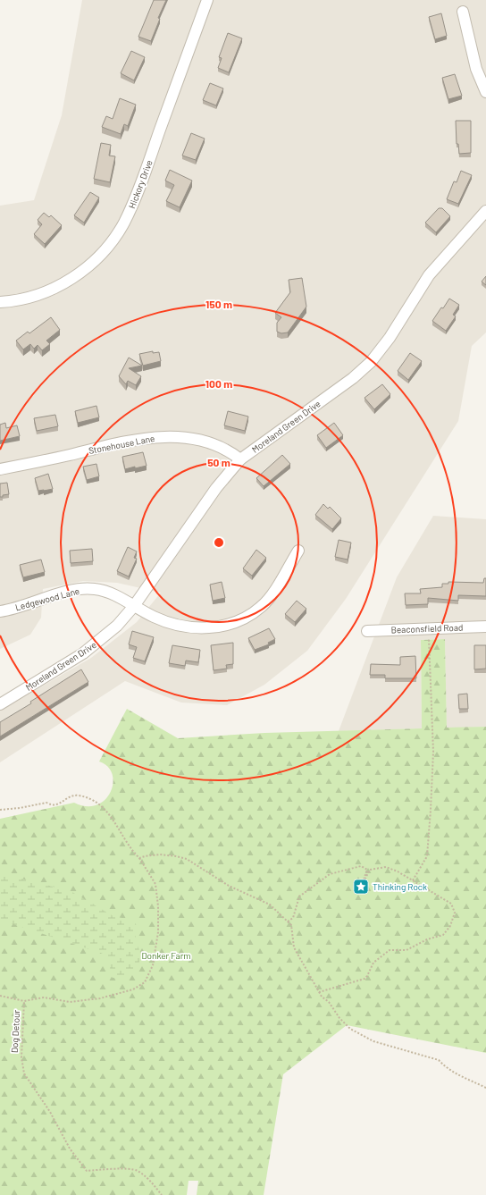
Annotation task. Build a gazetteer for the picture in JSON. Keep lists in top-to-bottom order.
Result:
{
  "streets": {
    "street": [
      "Hickory Drive",
      "Moreland Green Drive",
      "Stonehouse Lane",
      "Ledgewood Lane",
      "Beaconsfield Road"
    ],
    "path": ["Dog Detour"]
  },
  "crossings": [
    ["Moreland Green Drive", "Stonehouse Lane"],
    ["Moreland Green Drive", "Ledgewood Lane"]
  ],
  "parks": ["Donker Farm"],
  "places": {
    "place": ["Thinking Rock"]
  },
  "rings": ["150 m", "100 m", "50 m"]
}
